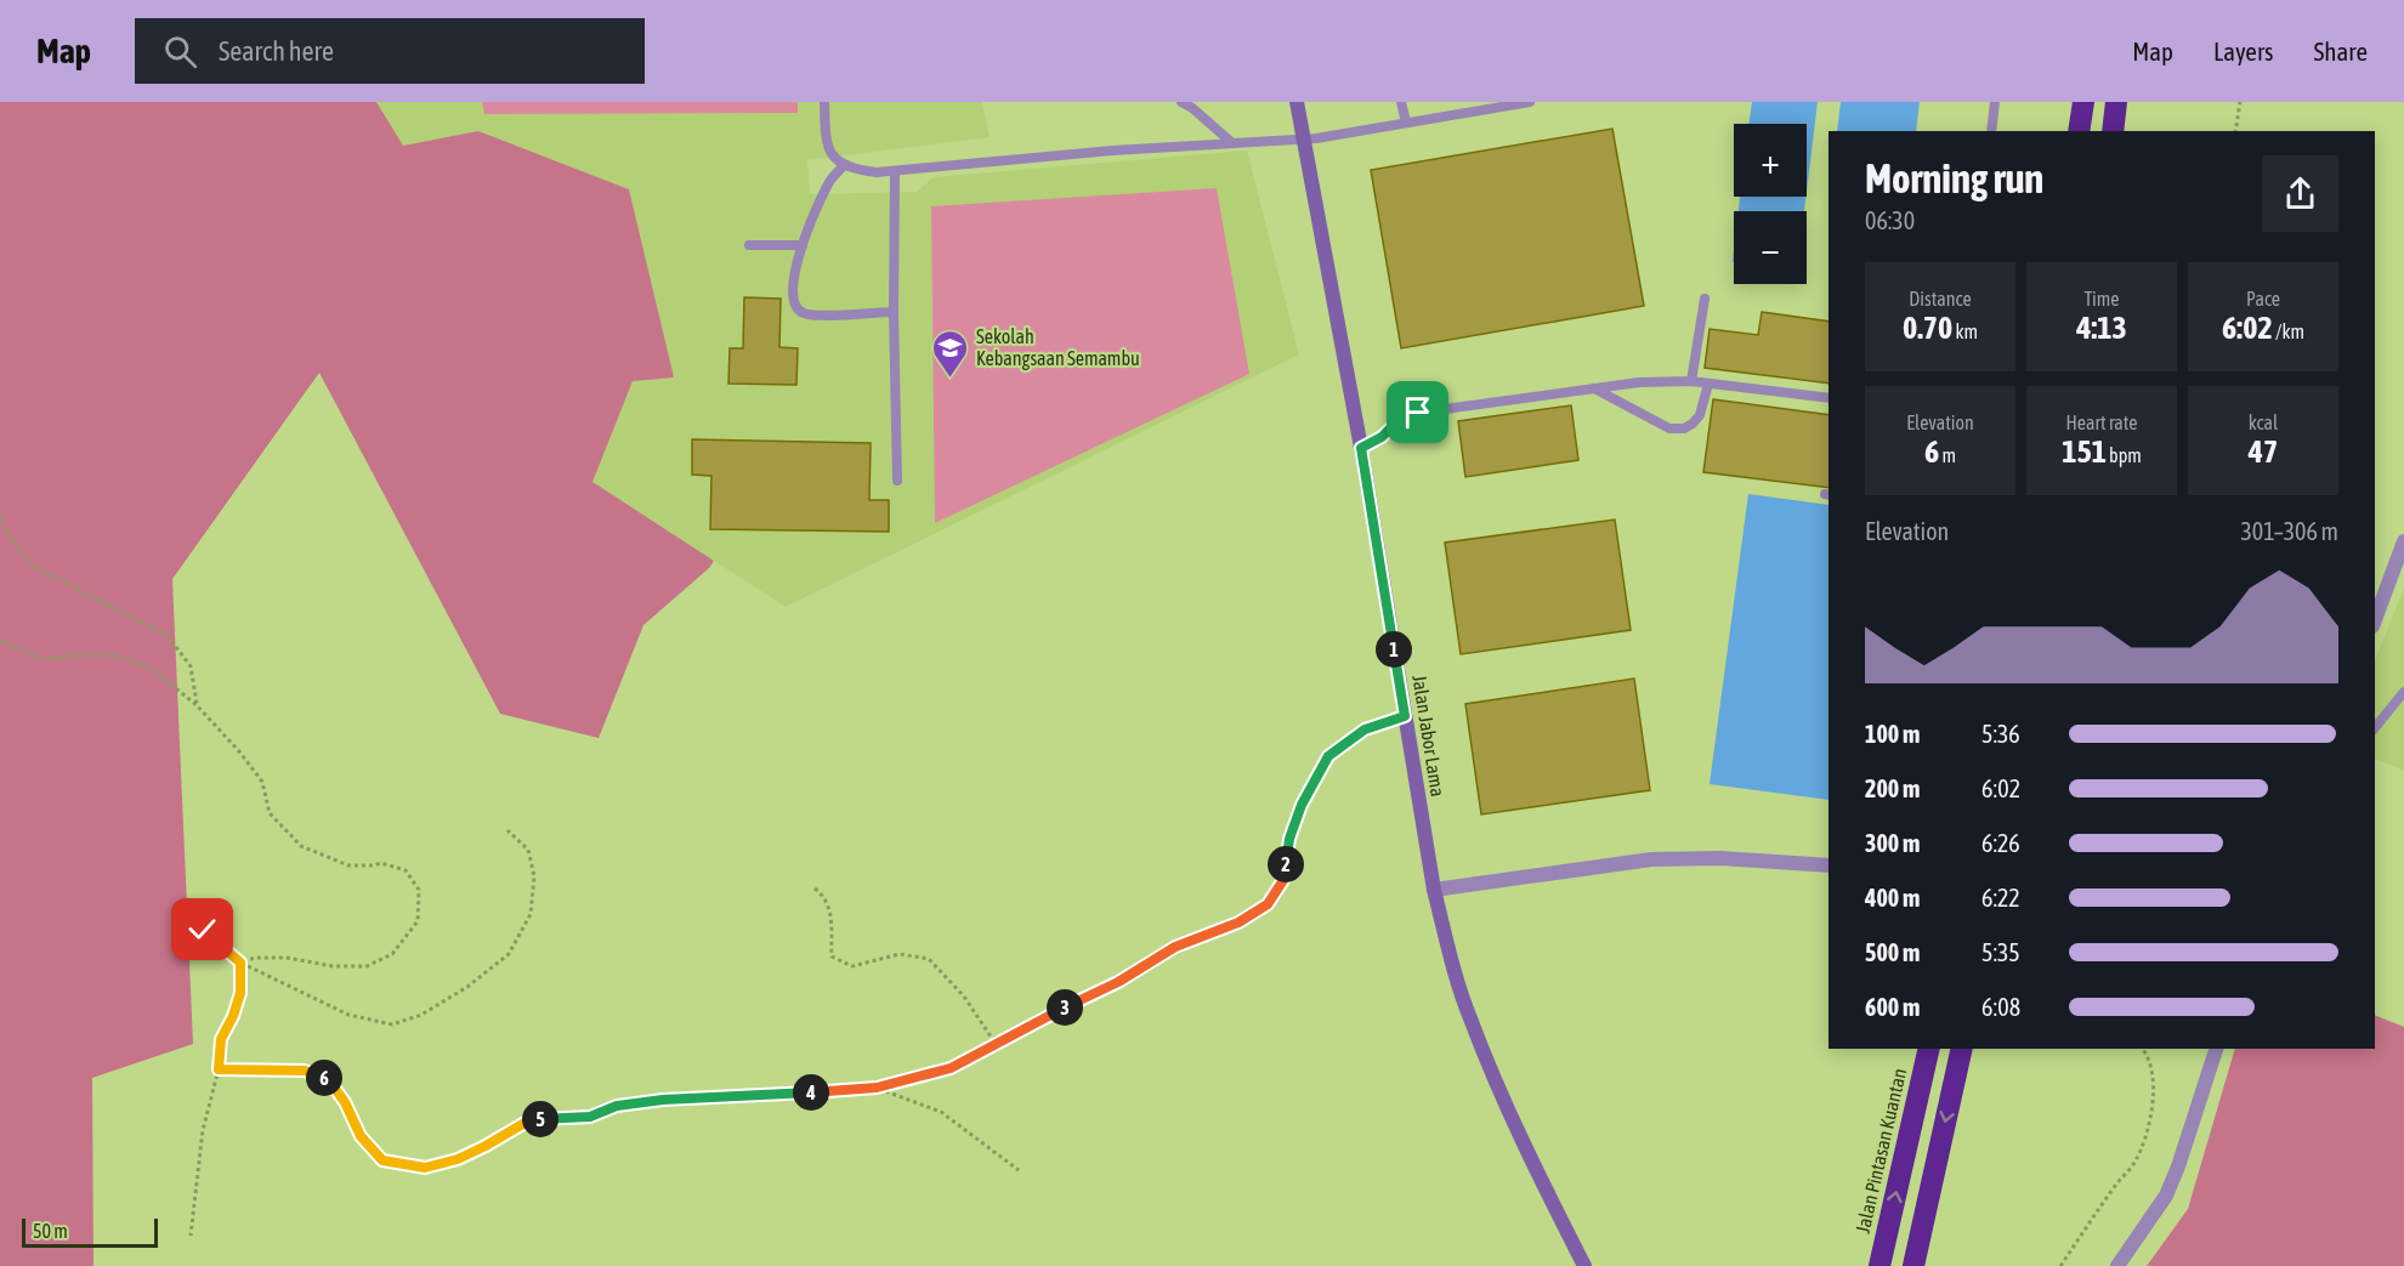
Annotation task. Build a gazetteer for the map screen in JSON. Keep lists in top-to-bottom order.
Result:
{
  "streets": {
    "highway": ["Jalan Pintasan Kuantan"],
    "street": ["Jalan Jabor Lama"]
  },
  "places": {
    "school or university": ["Sekolah Kebangsaan Semambu"]
  },
  "scale_bar": "50 m",
  "page": {
    "header": "Map",
    "search": "Search here",
    "nav": ["Map", "Layers", "Share"],
    "map_buttons": ["+", "−"],
    "heading": ["Morning run", "06:30"],
    "stats": [
      ["Distance", "0.70 km"],
      ["Time", "4:13"],
      ["Pace", "6:02 /km"],
      ["Elevation", "6 m"],
      ["Heart rate", "151 bpm"],
      ["kcal", "47"]
    ],
    "chart": ["Elevation", "301–306 m"],
    "pins": [
      "1",
      "2",
      "3",
      "6",
      "4",
      "5"
    ],
    "list": [
      {
        "name": "100 m",
        "note": "5:36"
      },
      {
        "name": "200 m",
        "note": "6:02"
      },
      {
        "name": "300 m",
        "note": "6:26"
      },
      {
        "name": "400 m",
        "note": "6:22"
      },
      {
        "name": "500 m",
        "note": "5:35"
      },
      {
        "name": "600 m",
        "note": "6:08"
      }
    ],
    "scale": "50 m"
  }
}
